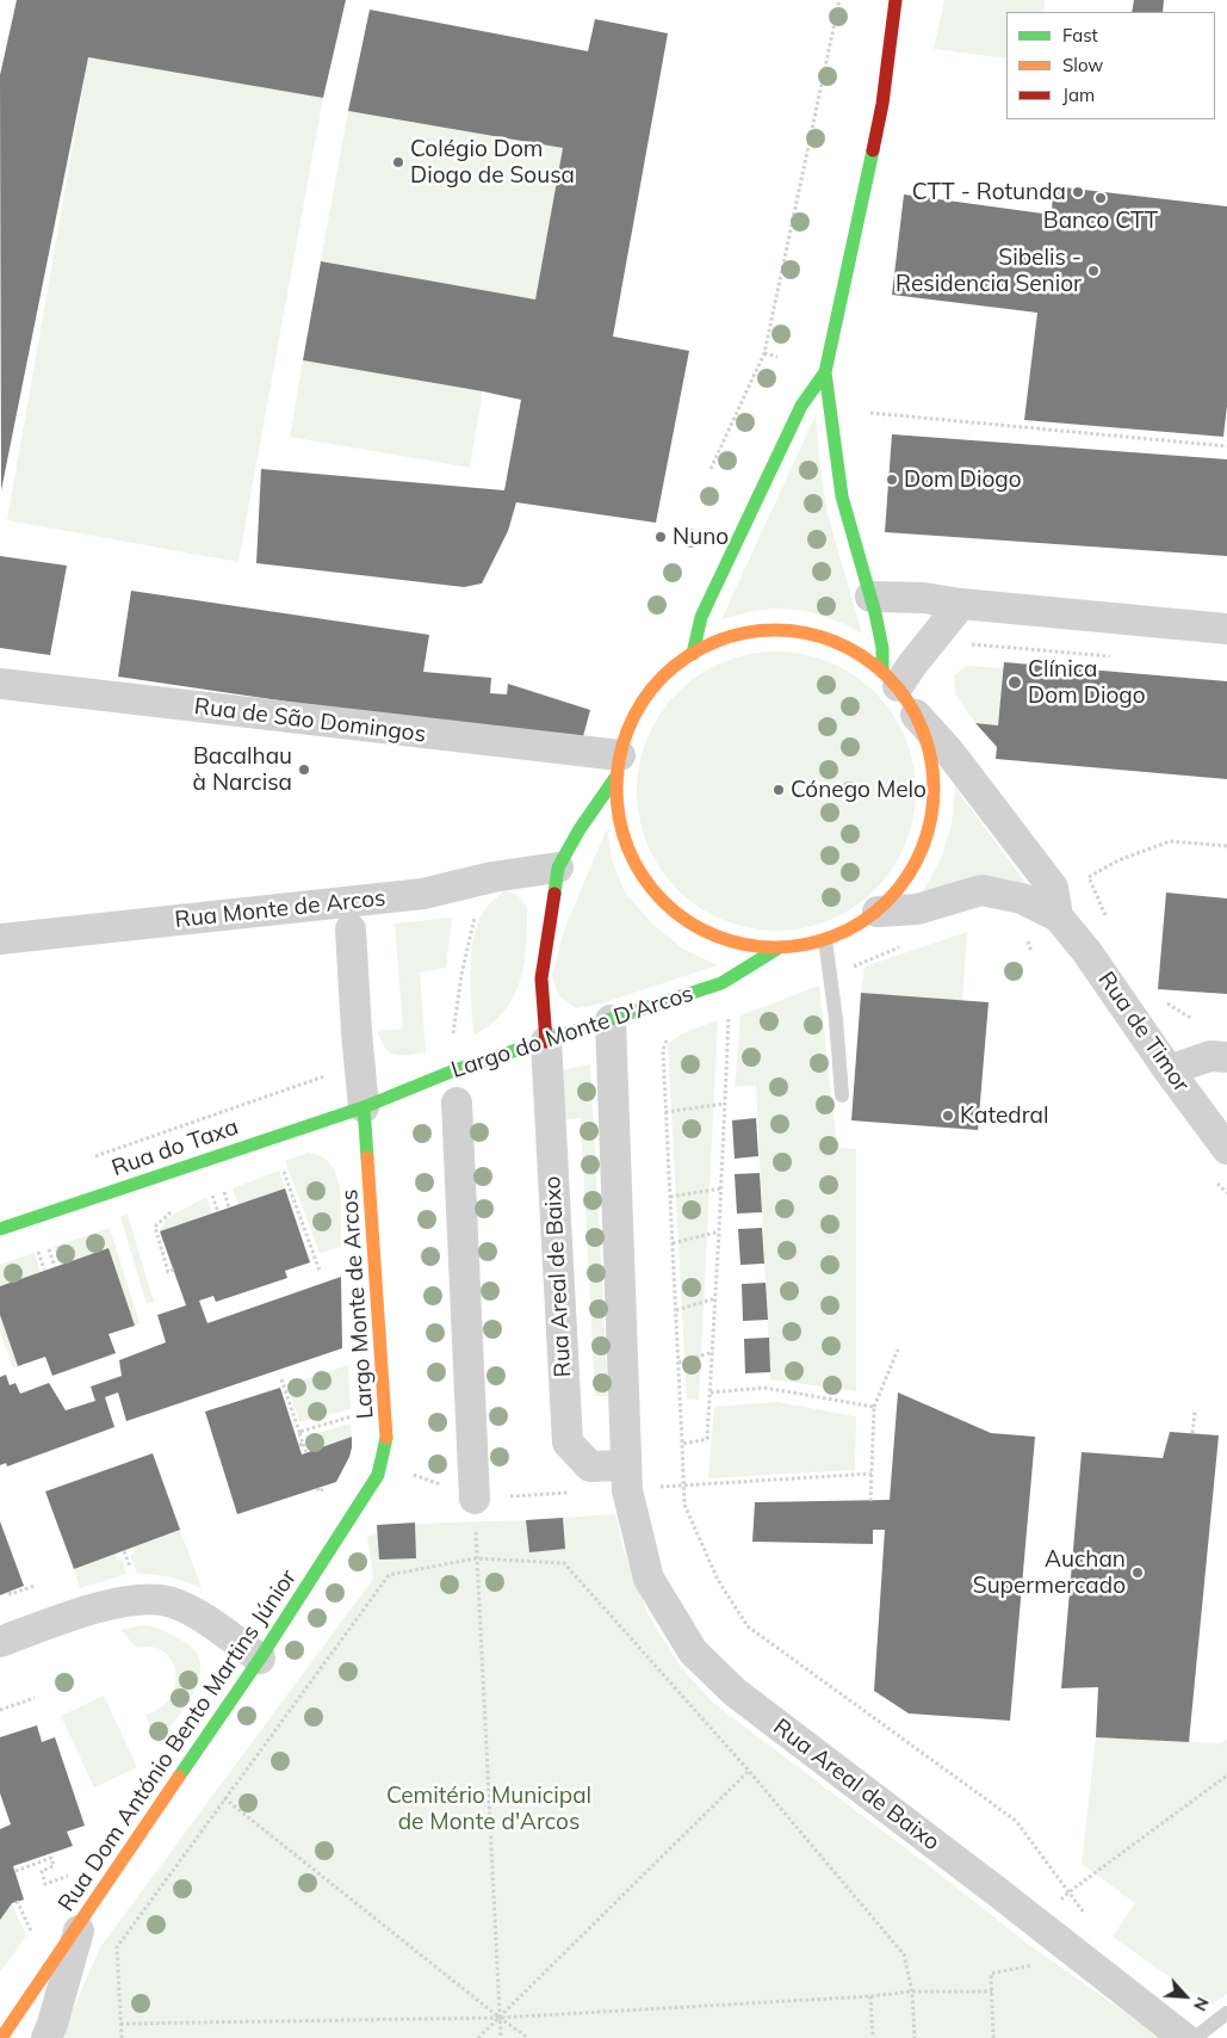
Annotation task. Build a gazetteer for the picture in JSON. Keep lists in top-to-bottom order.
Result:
{
  "streets": {
    "street": [
      "Rua de São Domingos",
      "Rua Monte de Arcos",
      "Largo do Monte D'Arcos",
      "Rua de Timor",
      "Rua do Taxa",
      "Rua Areal de Baixo",
      "Largo Monte de Arcos",
      "Rua Dom António Bento Martins Júnior"
    ]
  },
  "crossings": [
    ["Largo do Monte D'Arcos", "Rua do Taxa"],
    ["Largo do Monte D'Arcos", "Rua Areal de Baixo"],
    ["Largo do Monte D'Arcos", "Largo Monte de Arcos"],
    ["Rua do Taxa", "Largo Monte de Arcos"],
    ["Largo Monte de Arcos", "Rua Dom António Bento Martins Júnior"]
  ],
  "parks": ["Cemitério Municipal de Monte d'Arcos"],
  "places": [
    "Colégio Dom Diogo de Sousa",
    "CTT - Rotunda",
    "Banco CTT",
    "Sibelis - Residencia Senior",
    "Dom Diogo",
    "Nuno",
    "Clínica Dom Diogo",
    "Bacalhau à Narcisa",
    "Cónego Melo",
    "Katedral",
    "Auchan Supermercado"
  ],
  "legend": ["Fast", "Slow", "Jam"],
  "north": "bottom right"
}
